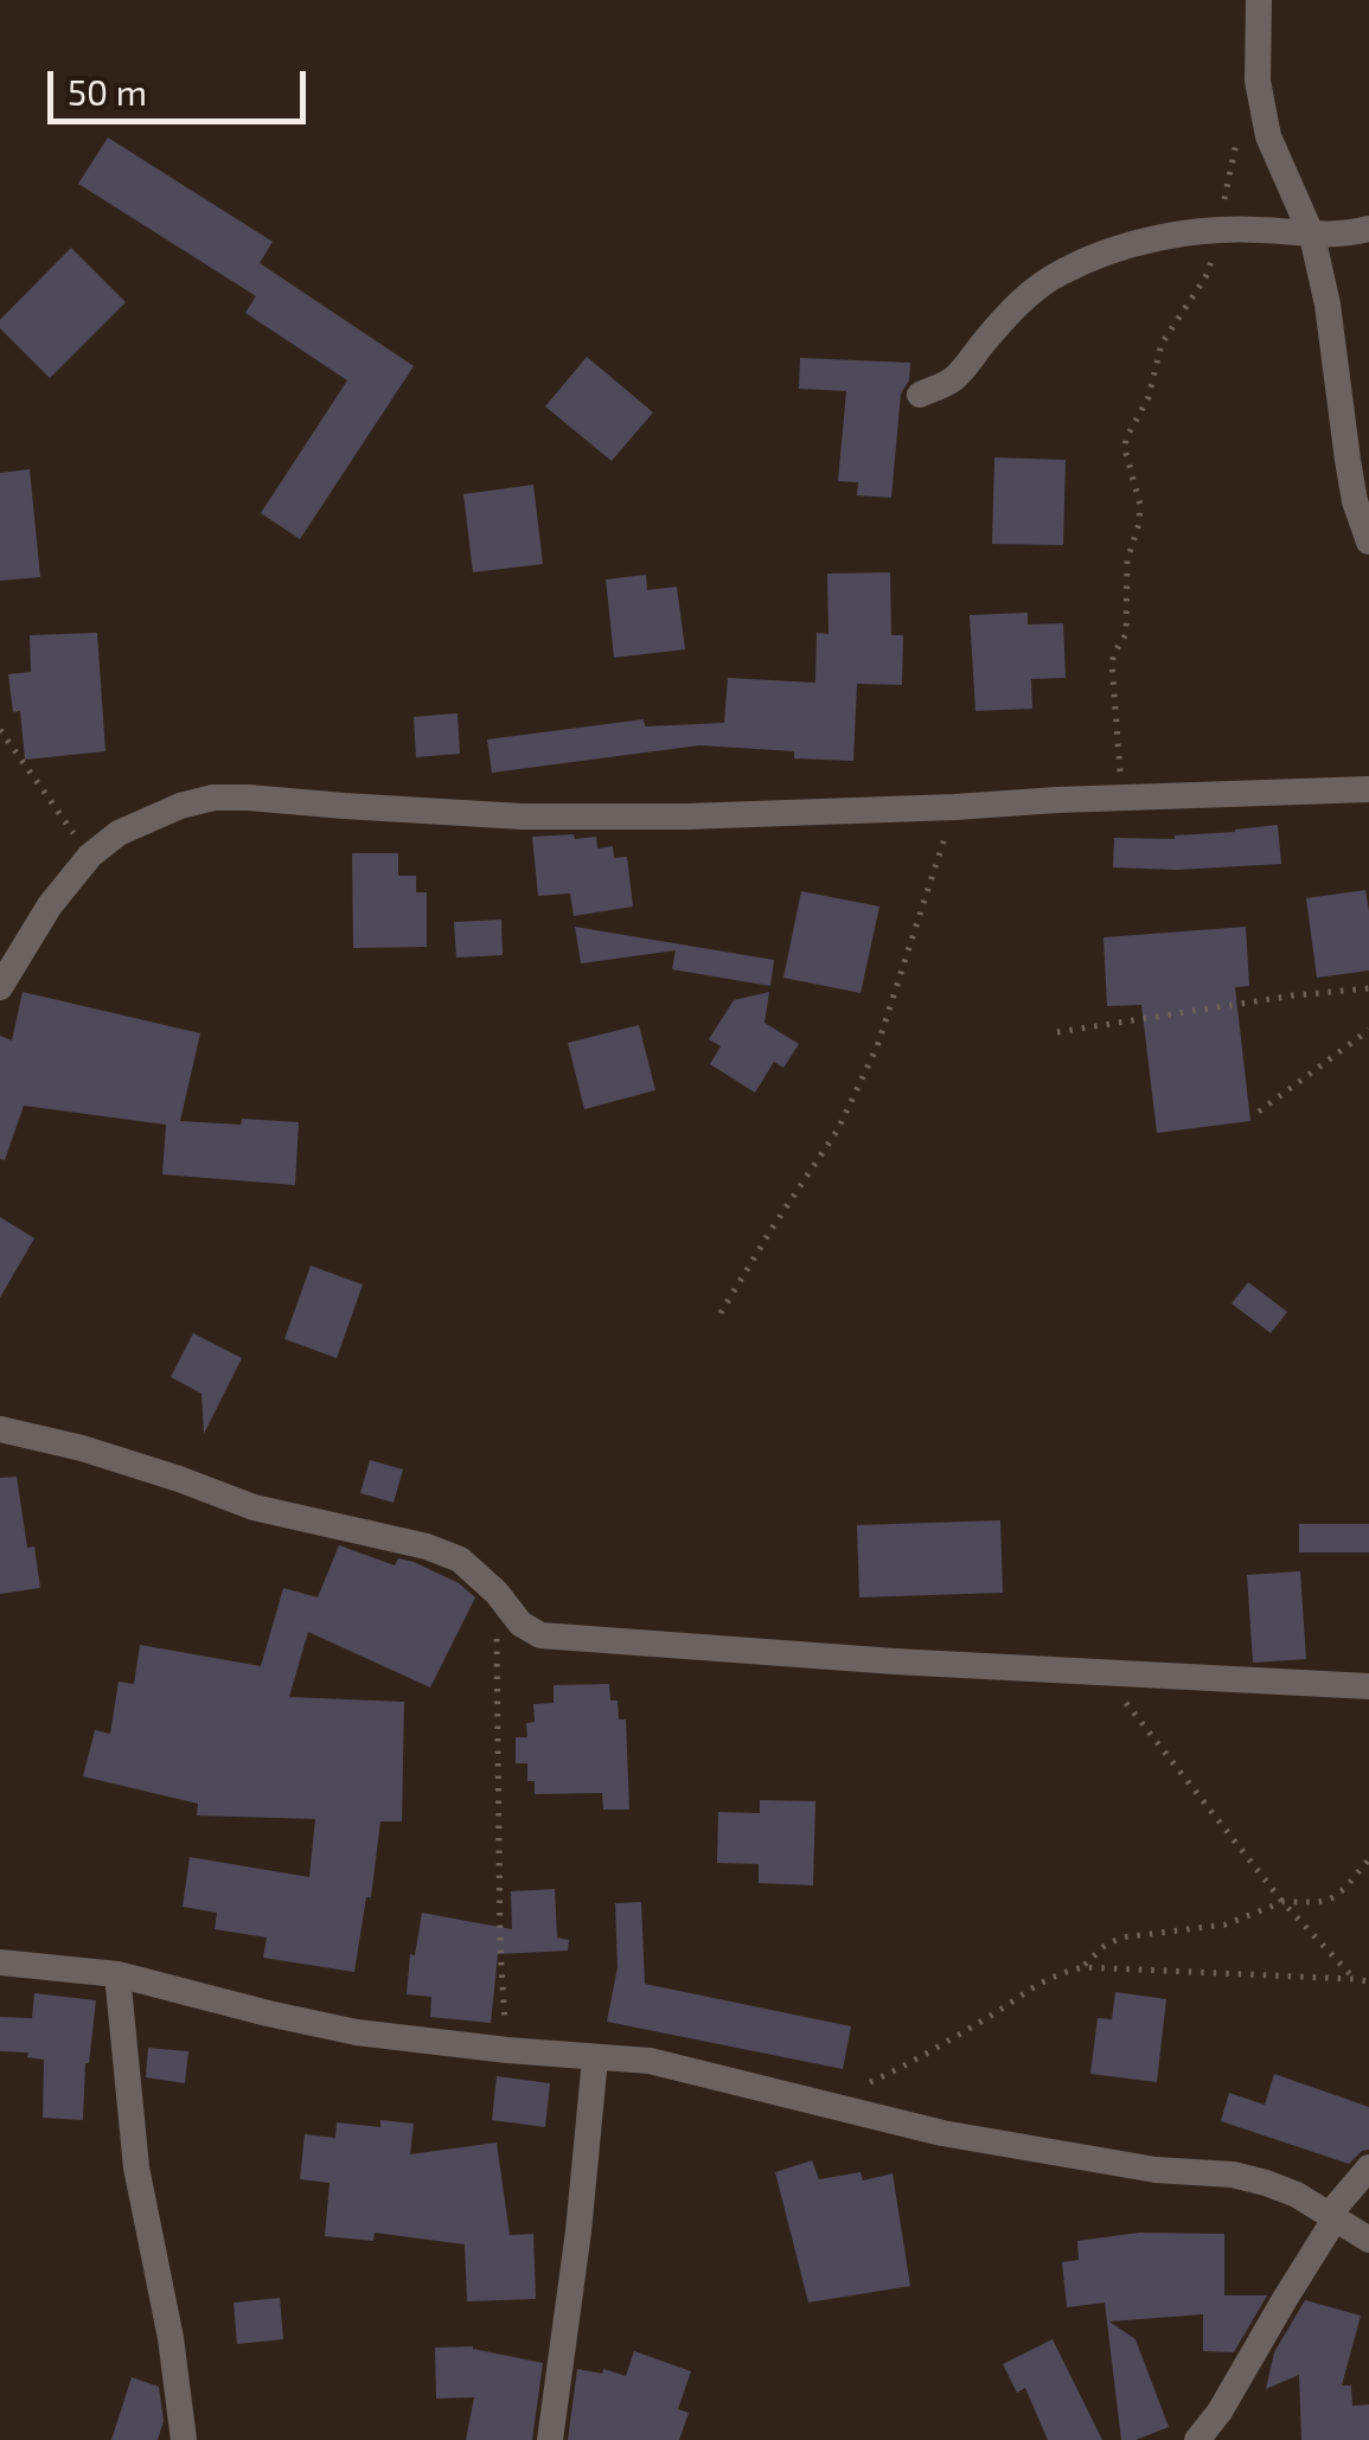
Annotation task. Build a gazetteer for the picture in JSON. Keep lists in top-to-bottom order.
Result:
{
  "scale_bar": "50 m"
}
